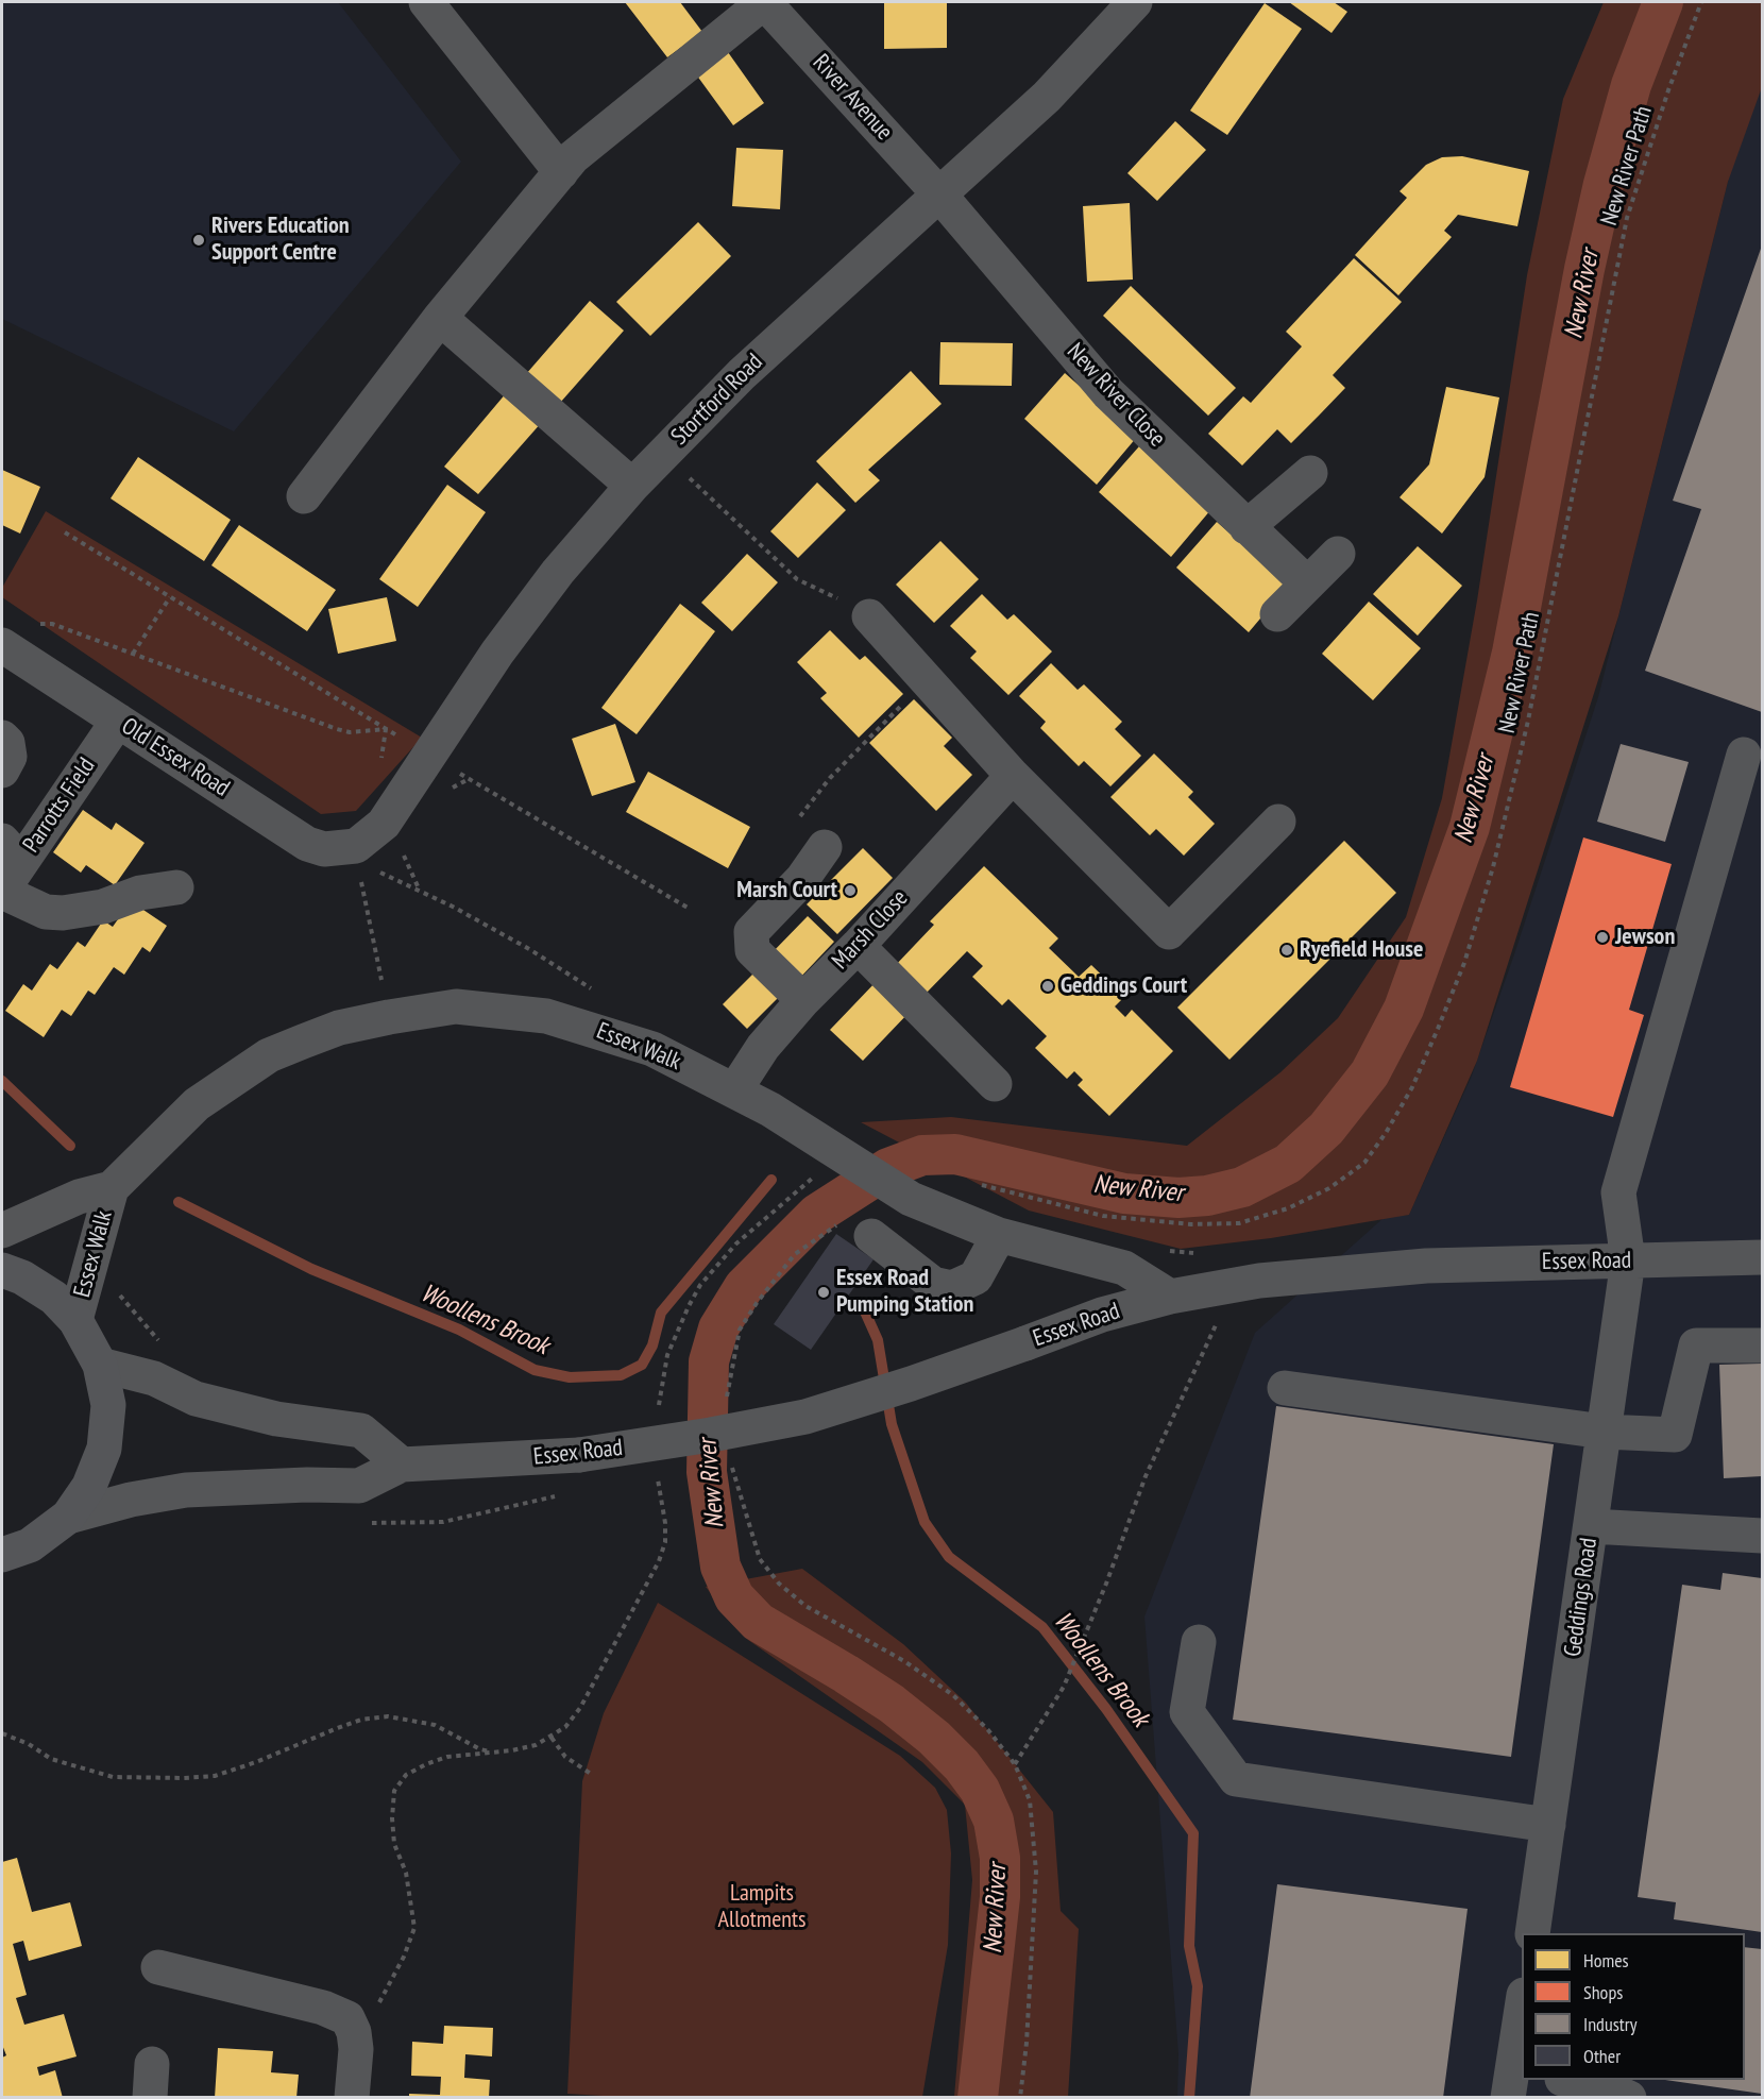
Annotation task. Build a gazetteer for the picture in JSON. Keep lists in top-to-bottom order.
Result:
{
  "streets": {
    "street": [
      "River Avenue",
      "New River Close",
      "Stortford Road",
      "Old Essex Road",
      "Parrotts Field",
      "Marsh Close",
      "Essex Walk",
      "Essex Road",
      "Geddings Road"
    ],
    "path": ["New River Path"]
  },
  "crossings": [
    ["River Avenue", "New River Close"],
    ["River Avenue", "Stortford Road"],
    ["New River Path", "Essex Walk"],
    ["New River Close", "Stortford Road"],
    ["Stortford Road", "Old Essex Road"],
    ["Old Essex Road", "Parrotts Field"],
    ["Marsh Close", "Essex Walk"],
    ["Essex Walk", "Essex Road"],
    ["Essex Road", "Geddings Road"]
  ],
  "water": ["New River", "Woollens Brook"],
  "parks": ["Lampits Allotments"],
  "places": [
    "Rivers Education Support Centre",
    "Marsh Court",
    "Jewson",
    "Ryefield House",
    "Geddings Court",
    "Essex Road Pumping Station"
  ],
  "legend": [
    "Homes",
    "Shops",
    "Industry",
    "Other"
  ]
}
